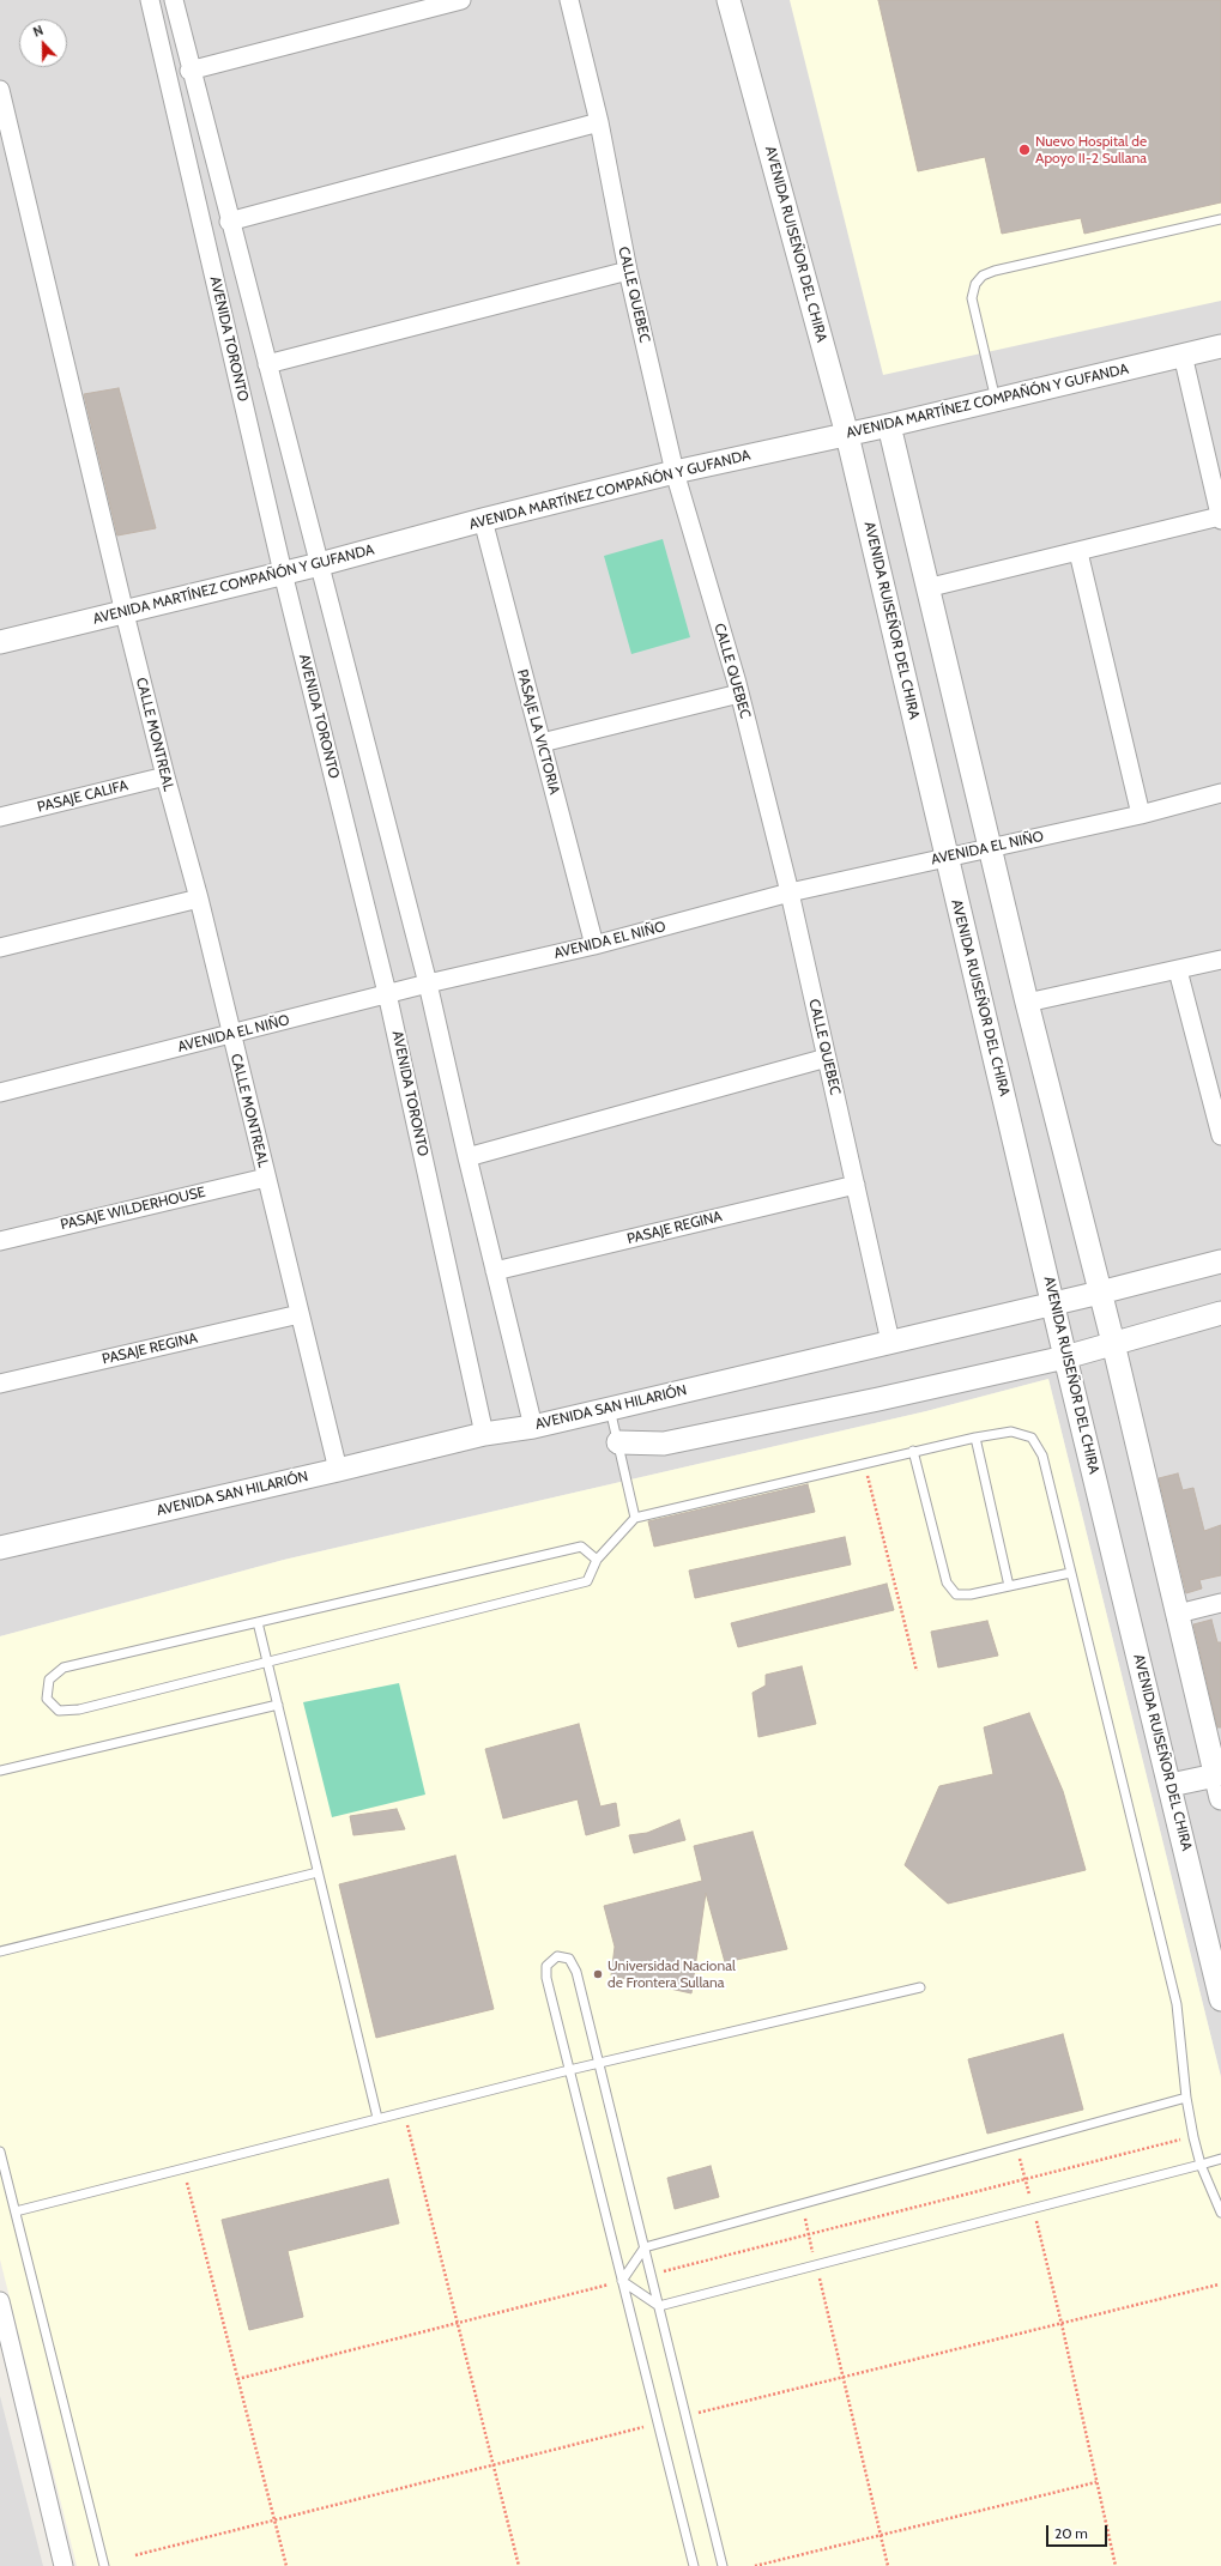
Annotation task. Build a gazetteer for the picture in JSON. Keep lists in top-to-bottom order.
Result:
{
  "streets": {
    "street": [
      "AVENIDA RUISEÑOR DEL CHIRA",
      "CALLE QUEBEC",
      "AVENIDA TORONTO",
      "AVENIDA MARTÍNEZ COMPAÑÓN Y GUFANDA",
      "PASAJE LA VICTORIA",
      "CALLE MONTREAL",
      "PASAJE CALIFA",
      "AVENIDA EL NIÑO",
      "PASAJE WILDERHOUSE",
      "PASAJE REGINA",
      "AVENIDA SAN HILARIÓN"
    ]
  },
  "crossings": [
    ["AVENIDA RUISEÑOR DEL CHIRA", "AVENIDA MARTÍNEZ COMPAÑÓN Y GUFANDA"],
    ["AVENIDA RUISEÑOR DEL CHIRA", "AVENIDA EL NIÑO"],
    ["AVENIDA RUISEÑOR DEL CHIRA", "AVENIDA SAN HILARIÓN"],
    ["CALLE QUEBEC", "AVENIDA MARTÍNEZ COMPAÑÓN Y GUFANDA"],
    ["CALLE QUEBEC", "AVENIDA EL NIÑO"],
    ["CALLE QUEBEC", "PASAJE REGINA"],
    ["CALLE QUEBEC", "AVENIDA SAN HILARIÓN"],
    ["AVENIDA TORONTO", "AVENIDA MARTÍNEZ COMPAÑÓN Y GUFANDA"],
    ["AVENIDA TORONTO", "AVENIDA EL NIÑO"],
    ["AVENIDA TORONTO", "PASAJE REGINA"],
    ["AVENIDA TORONTO", "AVENIDA SAN HILARIÓN"],
    ["AVENIDA MARTÍNEZ COMPAÑÓN Y GUFANDA", "PASAJE LA VICTORIA"],
    ["AVENIDA MARTÍNEZ COMPAÑÓN Y GUFANDA", "CALLE MONTREAL"],
    ["PASAJE LA VICTORIA", "AVENIDA EL NIÑO"],
    ["CALLE MONTREAL", "PASAJE CALIFA"],
    ["CALLE MONTREAL", "AVENIDA EL NIÑO"],
    ["CALLE MONTREAL", "PASAJE WILDERHOUSE"],
    ["CALLE MONTREAL", "PASAJE REGINA"],
    ["CALLE MONTREAL", "AVENIDA SAN HILARIÓN"]
  ],
  "places": ["Nuevo Hospital de Apoyo II-2 Sullana", "Universidad Nacional de Frontera Sullana"],
  "scale_bar": "20 m",
  "north": "top"
}
